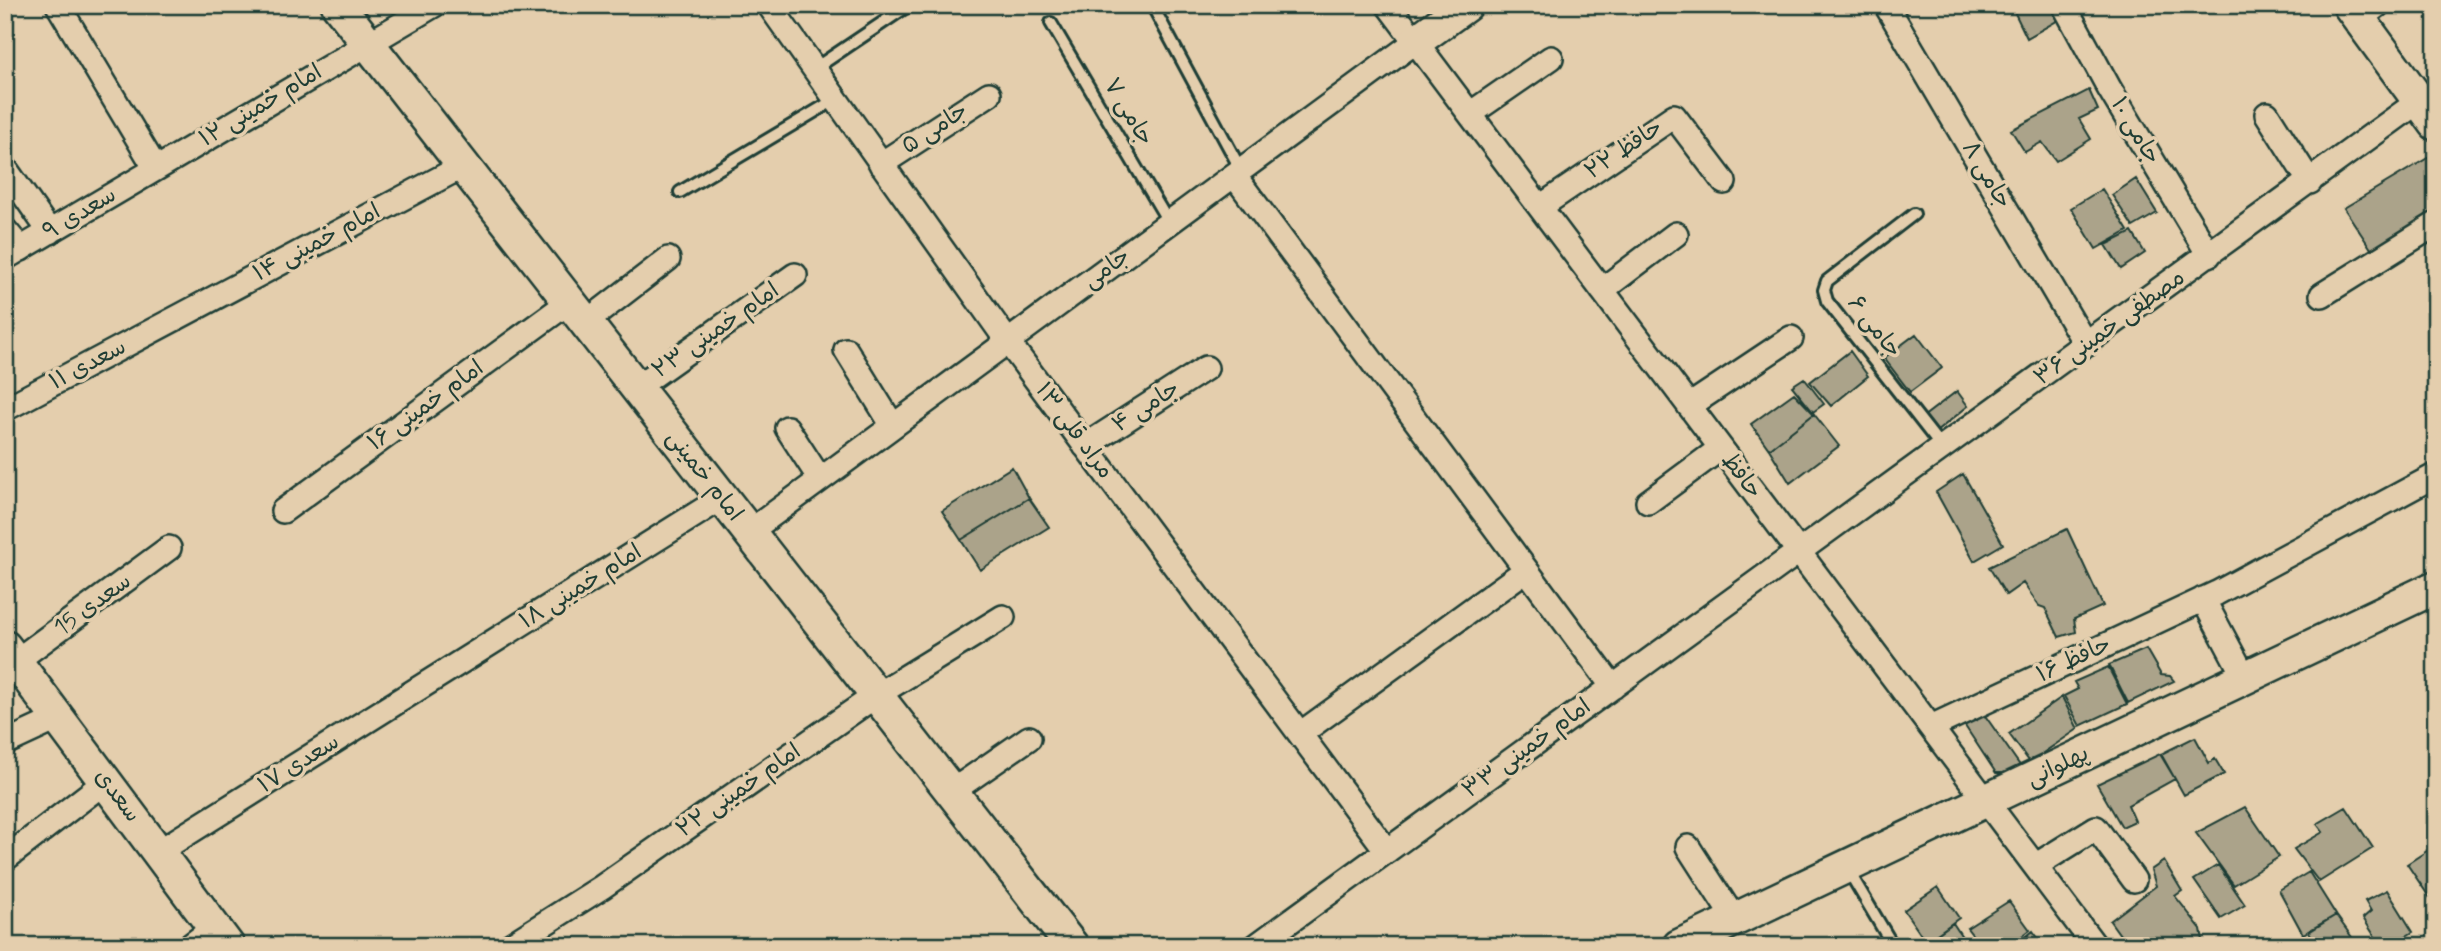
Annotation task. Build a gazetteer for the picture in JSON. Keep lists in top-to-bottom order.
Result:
{
  "streets": {
    "main road": [
      "جامی",
      "امام خمینی",
      "پهلوانی",
      "سعدی"
    ],
    "street": [
      "امام خمینی ۱۲",
      "جامی ۵",
      "جامی ۱۰",
      "حافظ ۲۲",
      "جامی ۸",
      "سعدی ۹",
      "امام خمینی ۱۴",
      "مصطفی خمینی ۳۶",
      "امام خمینی ۲۳",
      "سعدی ۱۱",
      "امام خمینی ۱۶",
      "جامی ۴",
      "مراد قلی ۱۳",
      "حافظ",
      "امام خمینی ۱۸",
      "سعدی 15",
      "حافظ ۱۶",
      "امام خمینی ۳۳",
      "سعدی ۱۷",
      "امام خمینی ۲۲"
    ],
    "lane": ["جامی ۷", "جامی ۶"]
  },
  "crossings": [
    ["امام خمینی ۱۲", "سعدی ۹"],
    ["امام خمینی ۱۲", "امام خمینی"],
    ["جامی ۷", "جامی"],
    ["جامی ۵", "مراد قلی ۱۳"],
    ["جامی ۱۰", "مصطفی خمینی ۳۶"],
    ["حافظ ۲۲", "حافظ"],
    ["جامی ۸", "مصطفی خمینی ۳۶"],
    ["امام خمینی ۱۴", "سعدی ۱۱"],
    ["امام خمینی ۱۴", "امام خمینی"],
    ["جامی", "مراد قلی ۱۳"],
    ["جامی", "امام خمینی"],
    ["جامی", "حافظ"],
    ["جامی ۶", "مصطفی خمینی ۳۶"],
    ["مصطفی خمینی ۳۶", "حافظ"],
    ["مصطفی خمینی ۳۶", "امام خمینی ۳۳"],
    ["امام خمینی ۲۳", "امام خمینی"],
    ["امام خمینی ۱۶", "امام خمینی"],
    ["جامی ۴", "مراد قلی ۱۳"],
    ["مراد قلی ۱۳", "امام خمینی ۳۳"],
    ["امام خمینی", "امام خمینی ۱۸"],
    ["امام خمینی", "امام خمینی ۲۲"],
    ["حافظ", "حافظ ۱۶"],
    ["حافظ", "امام خمینی ۳۳"],
    ["حافظ", "پهلوانی"],
    ["امام خمینی ۱۸", "سعدی ۱۷"],
    ["سعدی 15", "سعدی"],
    ["سعدی ۱۷", "سعدی"]
  ]
}
